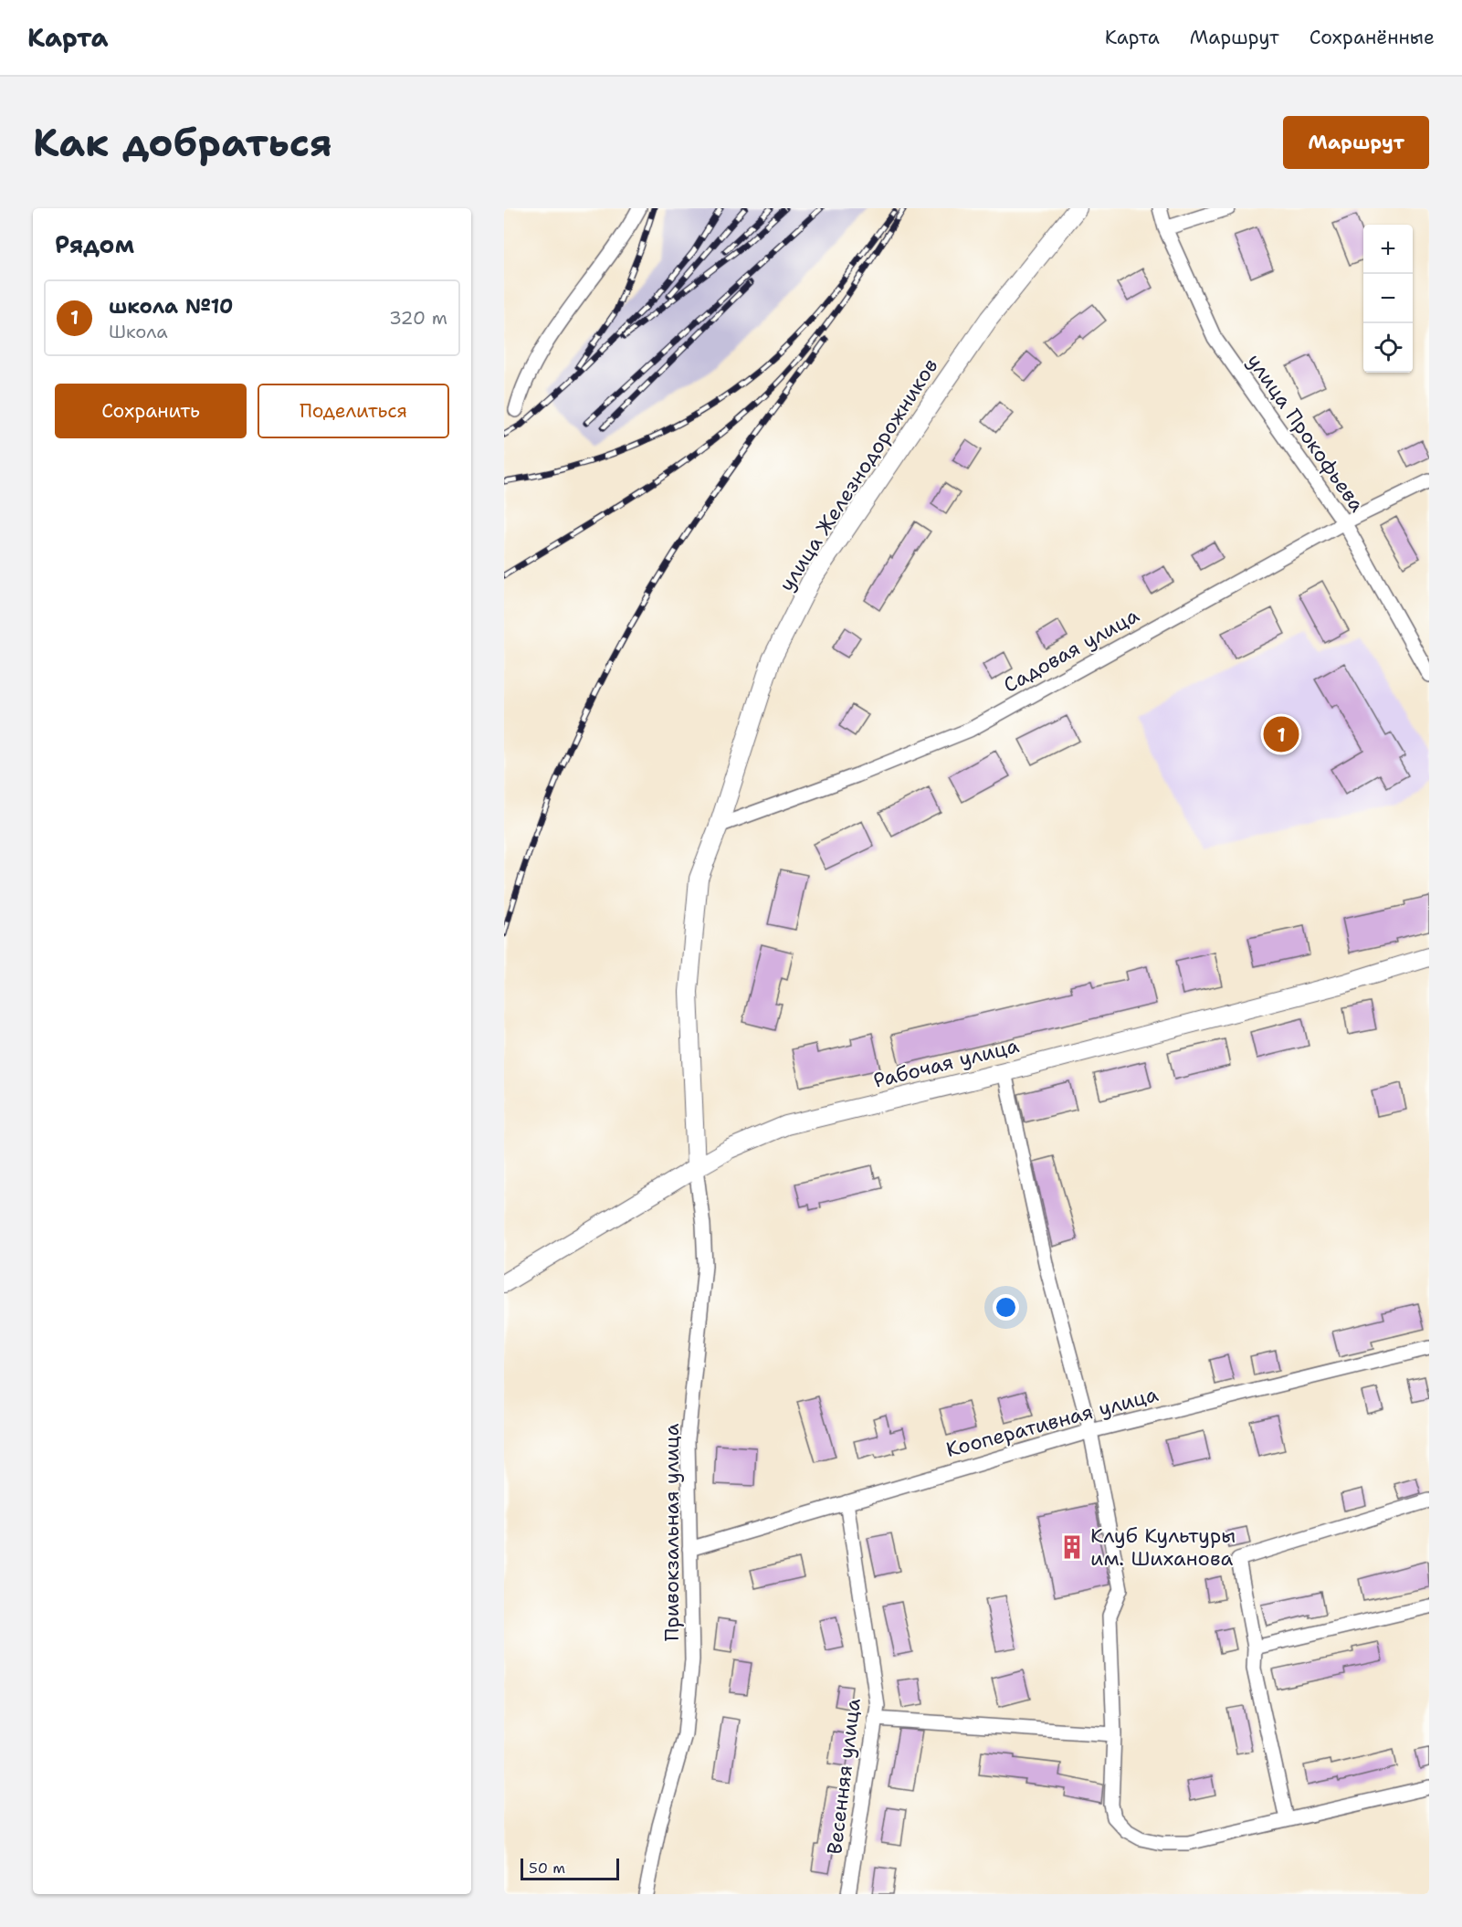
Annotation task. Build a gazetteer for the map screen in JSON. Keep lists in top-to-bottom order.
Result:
{
  "streets": {
    "street": [
      "улица Прокофьева",
      "улица Железнодорожников",
      "Садовая улица",
      "Рабочая улица",
      "Кооперативная улица",
      "Привокзальная улица",
      "Весенняя улица"
    ]
  },
  "crossings": [
    ["улица Прокофьева", "Садовая улица"],
    ["улица Железнодорожников", "Садовая улица"],
    ["улица Железнодорожников", "Рабочая улица"],
    ["улица Железнодорожников", "Привокзальная улица"],
    ["Рабочая улица", "Привокзальная улица"],
    ["Кооперативная улица", "Привокзальная улица"],
    ["Кооперативная улица", "Весенняя улица"]
  ],
  "places": {
    "building": ["Клуб Культуры им. Шиханова"]
  },
  "scale_bar": "50 m",
  "page": {
    "header": "Карта",
    "nav": ["Карта", "Маршрут", "Сохранённые"],
    "buttons": [
      "Маршрут",
      ["Сохранить", "Поделиться"]
    ],
    "title": "Как добраться",
    "heading": "Рядом",
    "map_buttons": ["+", "−"],
    "list": [
      {
        "mark": "1",
        "name": "школа №10",
        "note": "Школа",
        "value": "320 m"
      }
    ],
    "pins": "1",
    "scale": "50 m"
  }
}
